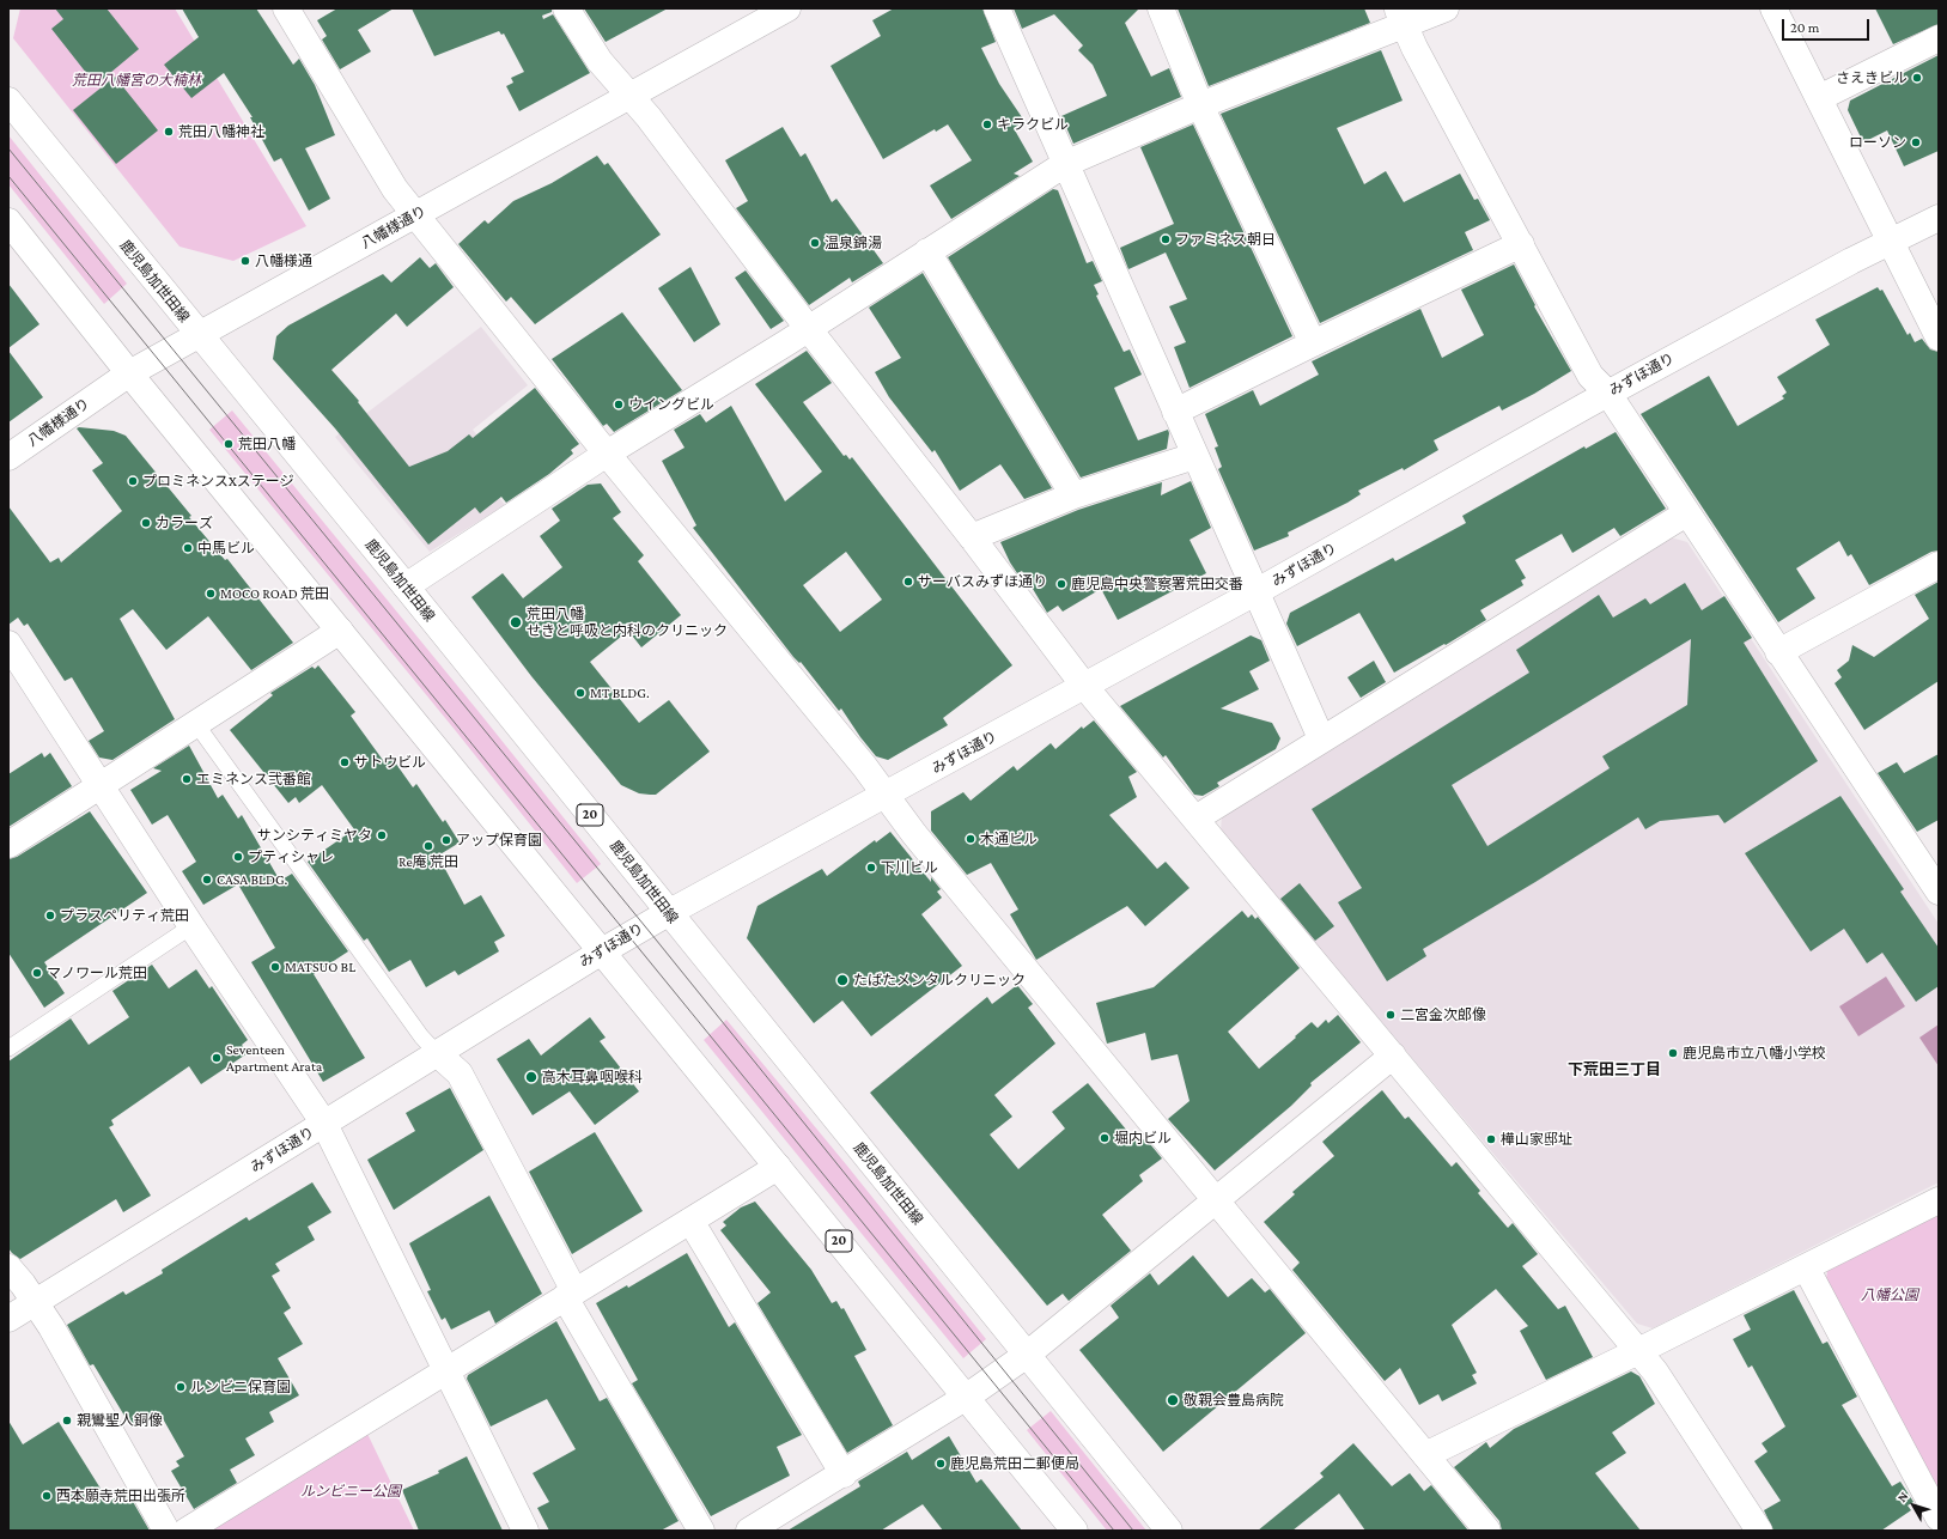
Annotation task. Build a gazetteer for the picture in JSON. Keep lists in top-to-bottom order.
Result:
{
  "streets": {
    "street": [
      "八幡様通り",
      "鹿児島加世田線",
      "みずほ通り",
      "20"
    ]
  },
  "crossings": [
    ["八幡様通り", "鹿児島加世田線"],
    ["八幡様通り", "20"],
    ["鹿児島加世田線", "みずほ通り"],
    ["みずほ通り", "20"]
  ],
  "districts": ["下荒田三丁目"],
  "parks": ["荒田八幡宮の大楠林", "八幡公園", "ルンビニー公園"],
  "places": [
    "さえきビル",
    "キラクビル",
    "荒田八幡神社",
    "ローソン",
    "ファミネス朝日",
    "温泉錦湯",
    "八幡様通",
    "ウイングビル",
    "荒田八幡",
    "プロミネンスXステージ",
    "カラーズ",
    "中馬ビル",
    "サーバスみずほ通り",
    "鹿児島中央警察署荒田交番",
    "MOCO ROAD 荒田",
    "荒田八幡 せきと呼吸と内科のクリニック",
    "MT BLDG.",
    "サトウビル",
    "エミネンス弐番館",
    "サンシティミヤタ",
    "木通ビル",
    "アップ保育園",
    "Re庵 荒田",
    "プティシャレ",
    "下川ビル",
    "CASA BLDG.",
    "プラスペリティ荒田",
    "MATSUO BL",
    "マノワール荒田",
    "たばたメンタルクリニック",
    "二宮金次郎像",
    "鹿児島市立八幡小学校",
    "Seventeen Apartment Arata",
    "高木耳鼻咽喉科",
    "堀内ビル",
    "樺山家邸址",
    "ルンビニ保育園",
    "敬親会豊島病院",
    "親鸞聖人銅像",
    "鹿児島荒田二郵便局",
    "西本願寺荒田出張所"
  ],
  "scale_bar": "20 m",
  "north": "top left"
}
